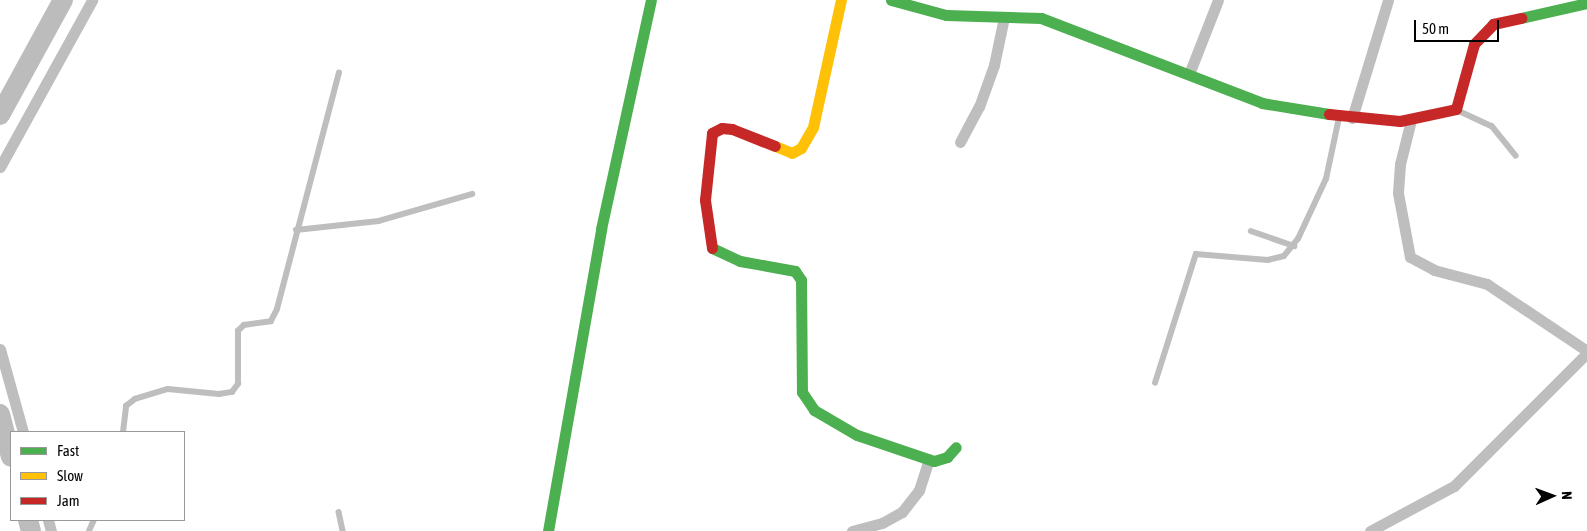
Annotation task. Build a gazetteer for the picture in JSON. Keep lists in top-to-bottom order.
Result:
{
  "legend": ["Fast", "Slow", "Jam"],
  "scale_bar": "50 m",
  "north": "right"
}
